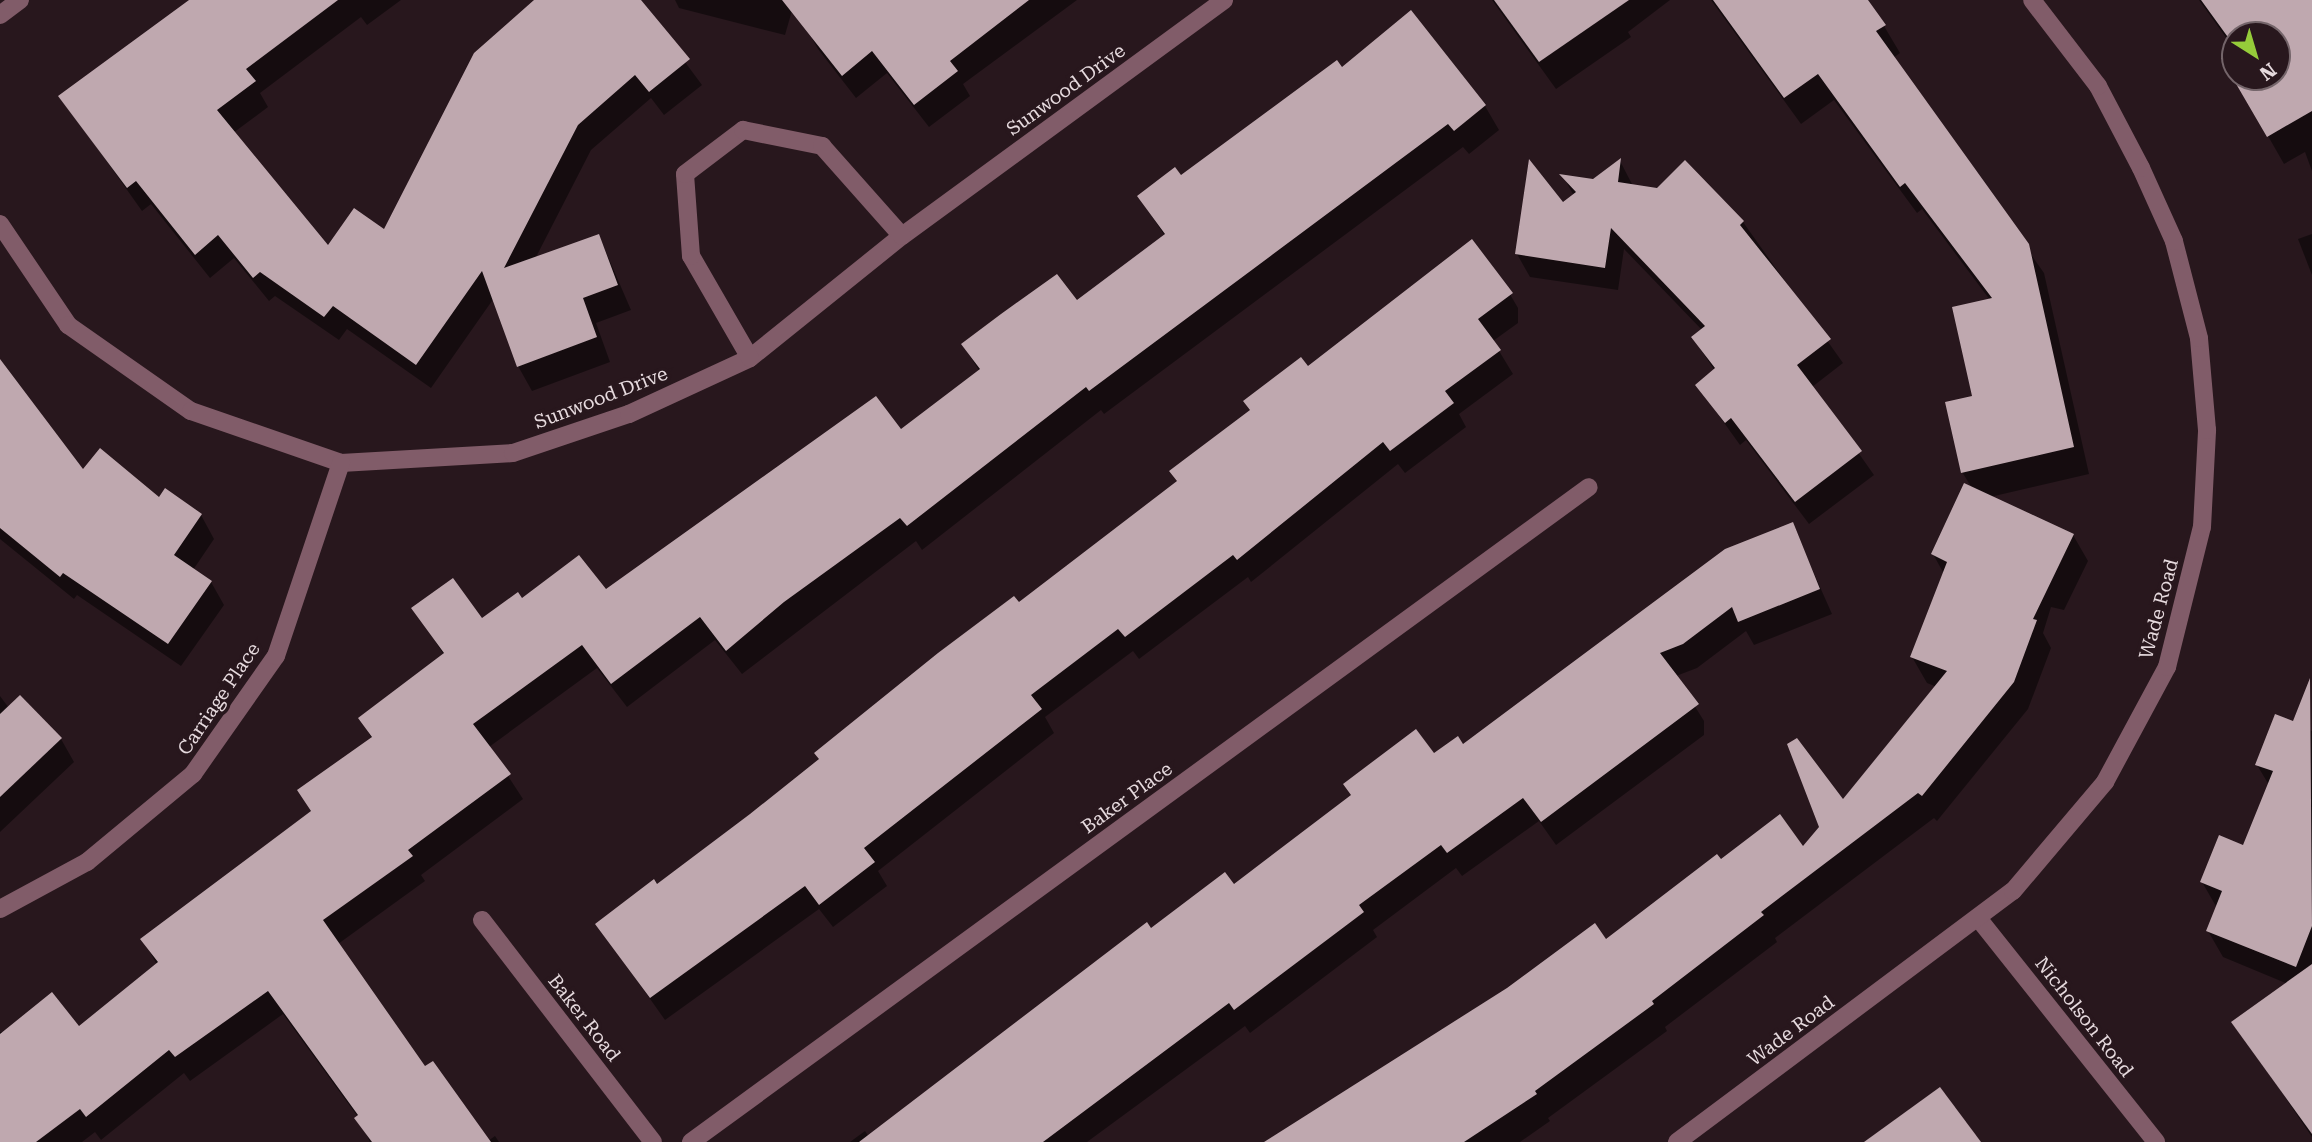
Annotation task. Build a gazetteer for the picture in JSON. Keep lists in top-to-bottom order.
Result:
{
  "streets": {
    "street": [
      "Sunwood Drive",
      "Wade Road",
      "Carriage Place",
      "Baker Place",
      "Nicholson Road",
      "Baker Road"
    ]
  },
  "crossings": [
    ["Sunwood Drive", "Carriage Place"],
    ["Wade Road", "Nicholson Road"]
  ],
  "north": "bottom right"
}
